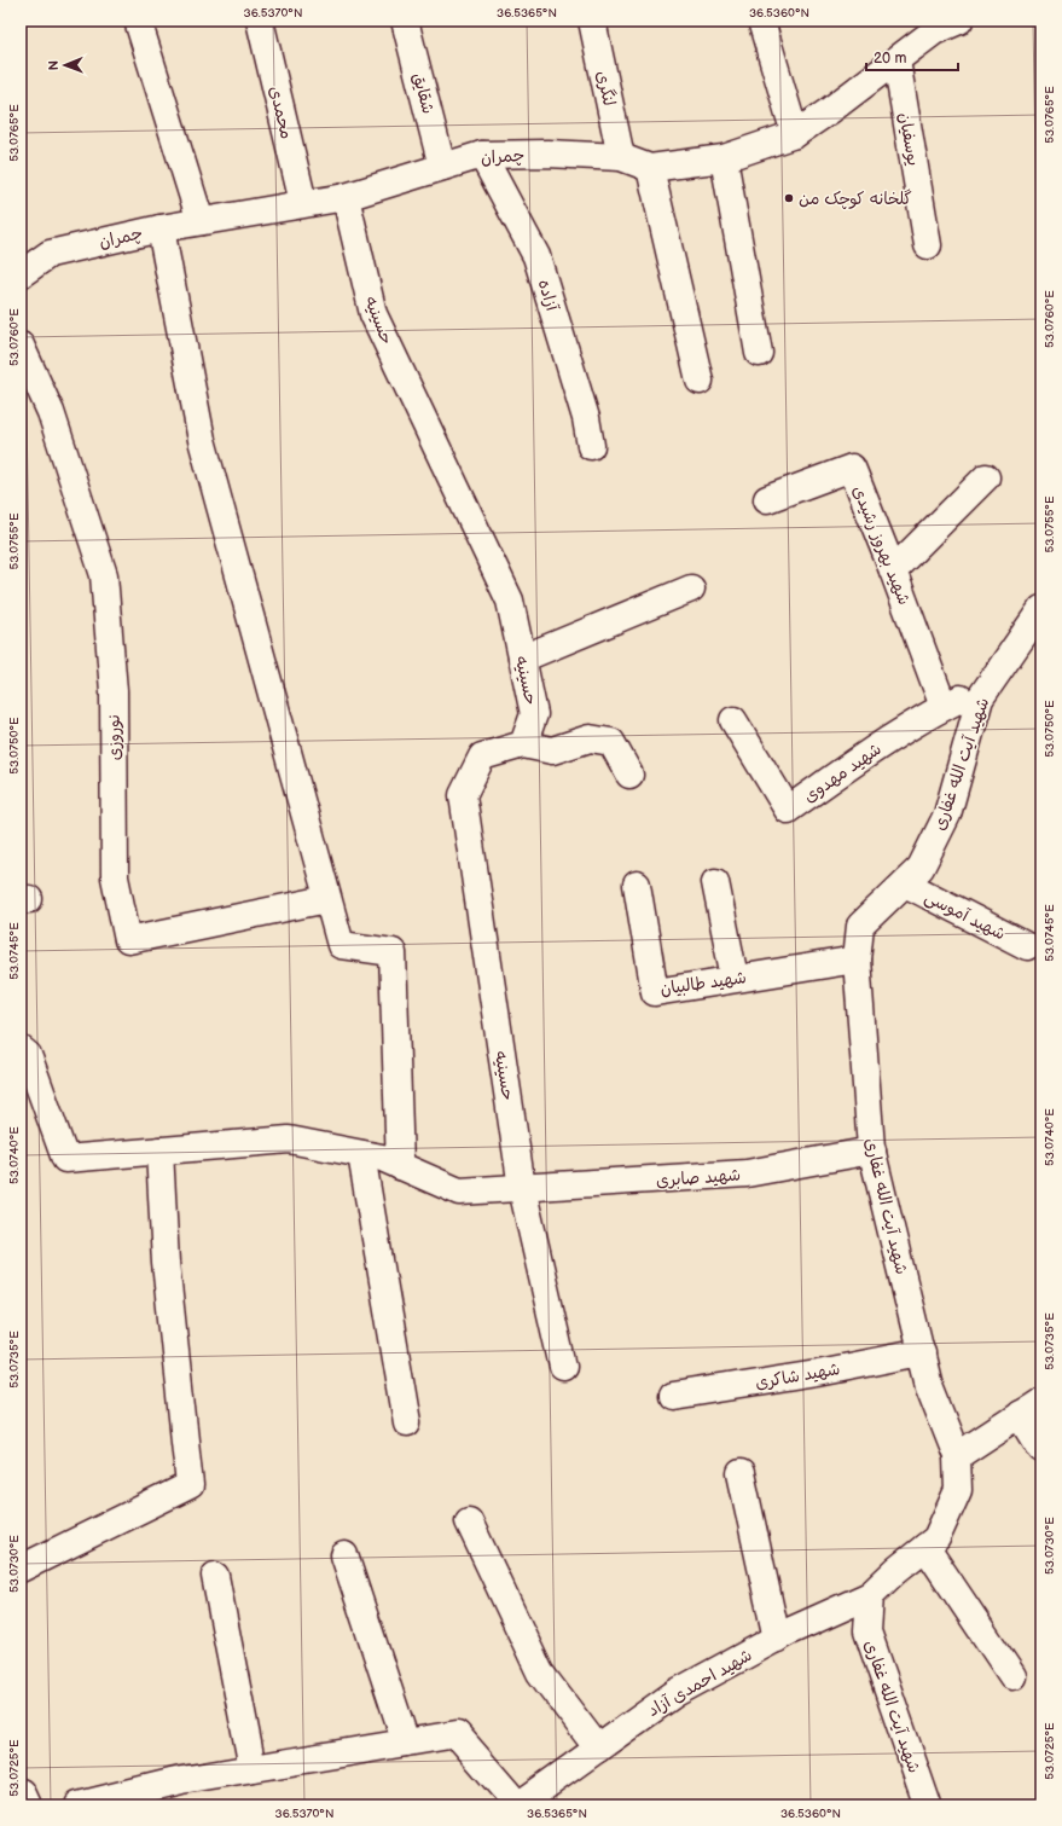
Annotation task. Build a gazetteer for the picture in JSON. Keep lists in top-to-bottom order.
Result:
{
  "streets": {
    "street": [
      "لنگری",
      "شقایق",
      "محمدی",
      "یوسفیان",
      "چمران",
      "آزاده",
      "حسینیه",
      "شهید بهروز رشیدی",
      "نوروزی",
      "شهید آیت الله غفاری",
      "شهید مهدوی",
      "شهید آموسی",
      "شهید طالبیان",
      "شهید صابری",
      "شهید شاکری",
      "شهید احمدی آزاد"
    ]
  },
  "crossings": [
    ["لنگری", "چمران"],
    ["شقایق", "چمران"],
    ["محمدی", "چمران"],
    ["یوسفیان", "چمران"],
    ["چمران", "آزاده"],
    ["چمران", "حسینیه"],
    ["حسینیه", "شهید صابری"],
    ["شهید بهروز رشیدی", "شهید مهدوی"],
    ["شهید آیت الله غفاری", "شهید مهدوی"],
    ["شهید آیت الله غفاری", "شهید آموسی"],
    ["شهید آیت الله غفاری", "شهید طالبیان"],
    ["شهید آیت الله غفاری", "شهید صابری"],
    ["شهید آیت الله غفاری", "شهید شاکری"],
    ["شهید آیت الله غفاری", "شهید احمدی آزاد"]
  ],
  "places": ["گلخانه کوچک من"],
  "scale_bar": "20 m",
  "north": "left",
  "coordinates": [
    "36.5370°N",
    "36.5365°N",
    "36.5360°N",
    "53.0765°E",
    "53.0760°E",
    "53.0755°E",
    "53.0750°E",
    "53.0745°E",
    "53.0740°E",
    "53.0735°E",
    "53.0730°E",
    "53.0725°E"
  ]
}
